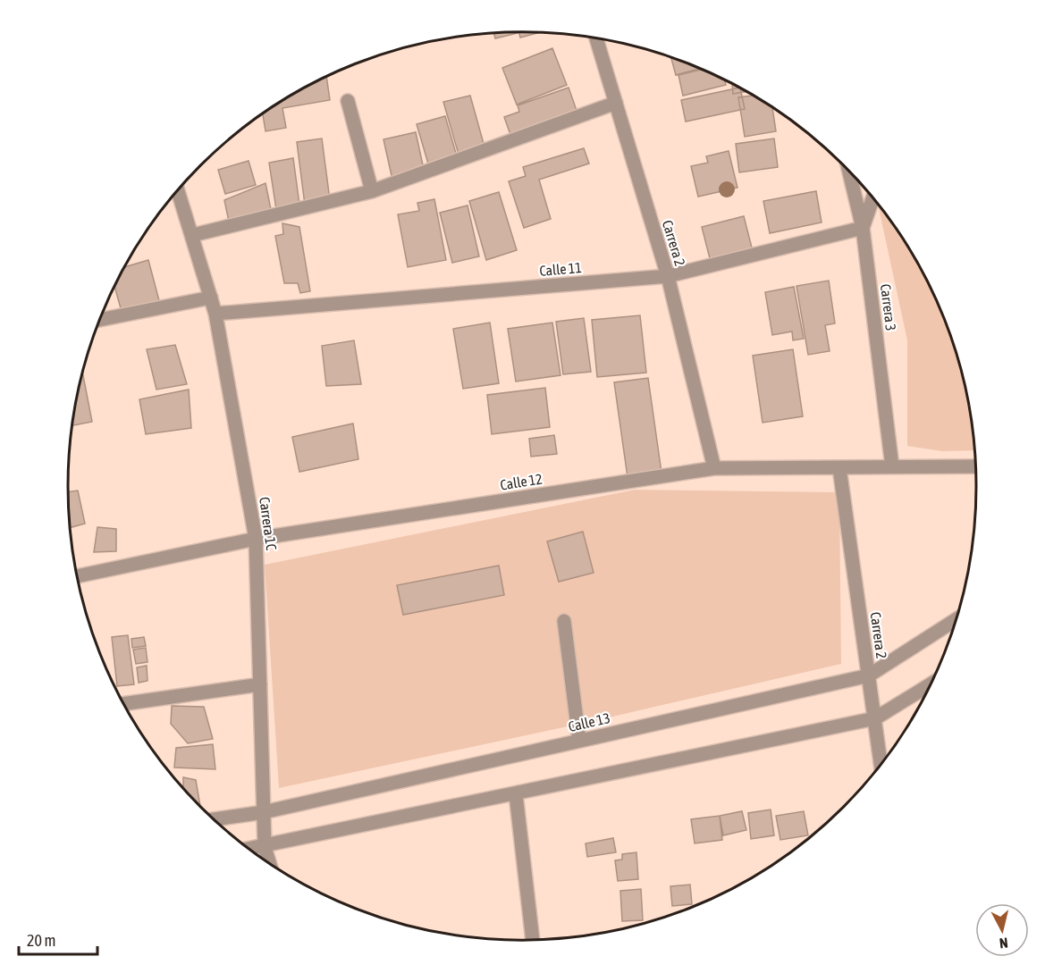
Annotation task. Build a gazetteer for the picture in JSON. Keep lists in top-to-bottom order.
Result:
{
  "streets": {
    "street": [
      "Carrera 2",
      "Calle 11",
      "Carrera 3",
      "Calle 12",
      "Carrera 1C",
      "Calle 13"
    ]
  },
  "crossings": [
    ["Carrera 2", "Calle 11"],
    ["Carrera 2", "Calle 12"],
    ["Carrera 2", "Calle 13"],
    ["Calle 11", "Carrera 3"],
    ["Calle 11", "Carrera 1C"],
    ["Carrera 3", "Calle 12"],
    ["Calle 12", "Carrera 1C"],
    ["Carrera 1C", "Calle 13"]
  ],
  "scale_bar": "20 m",
  "north": "bottom"
}
